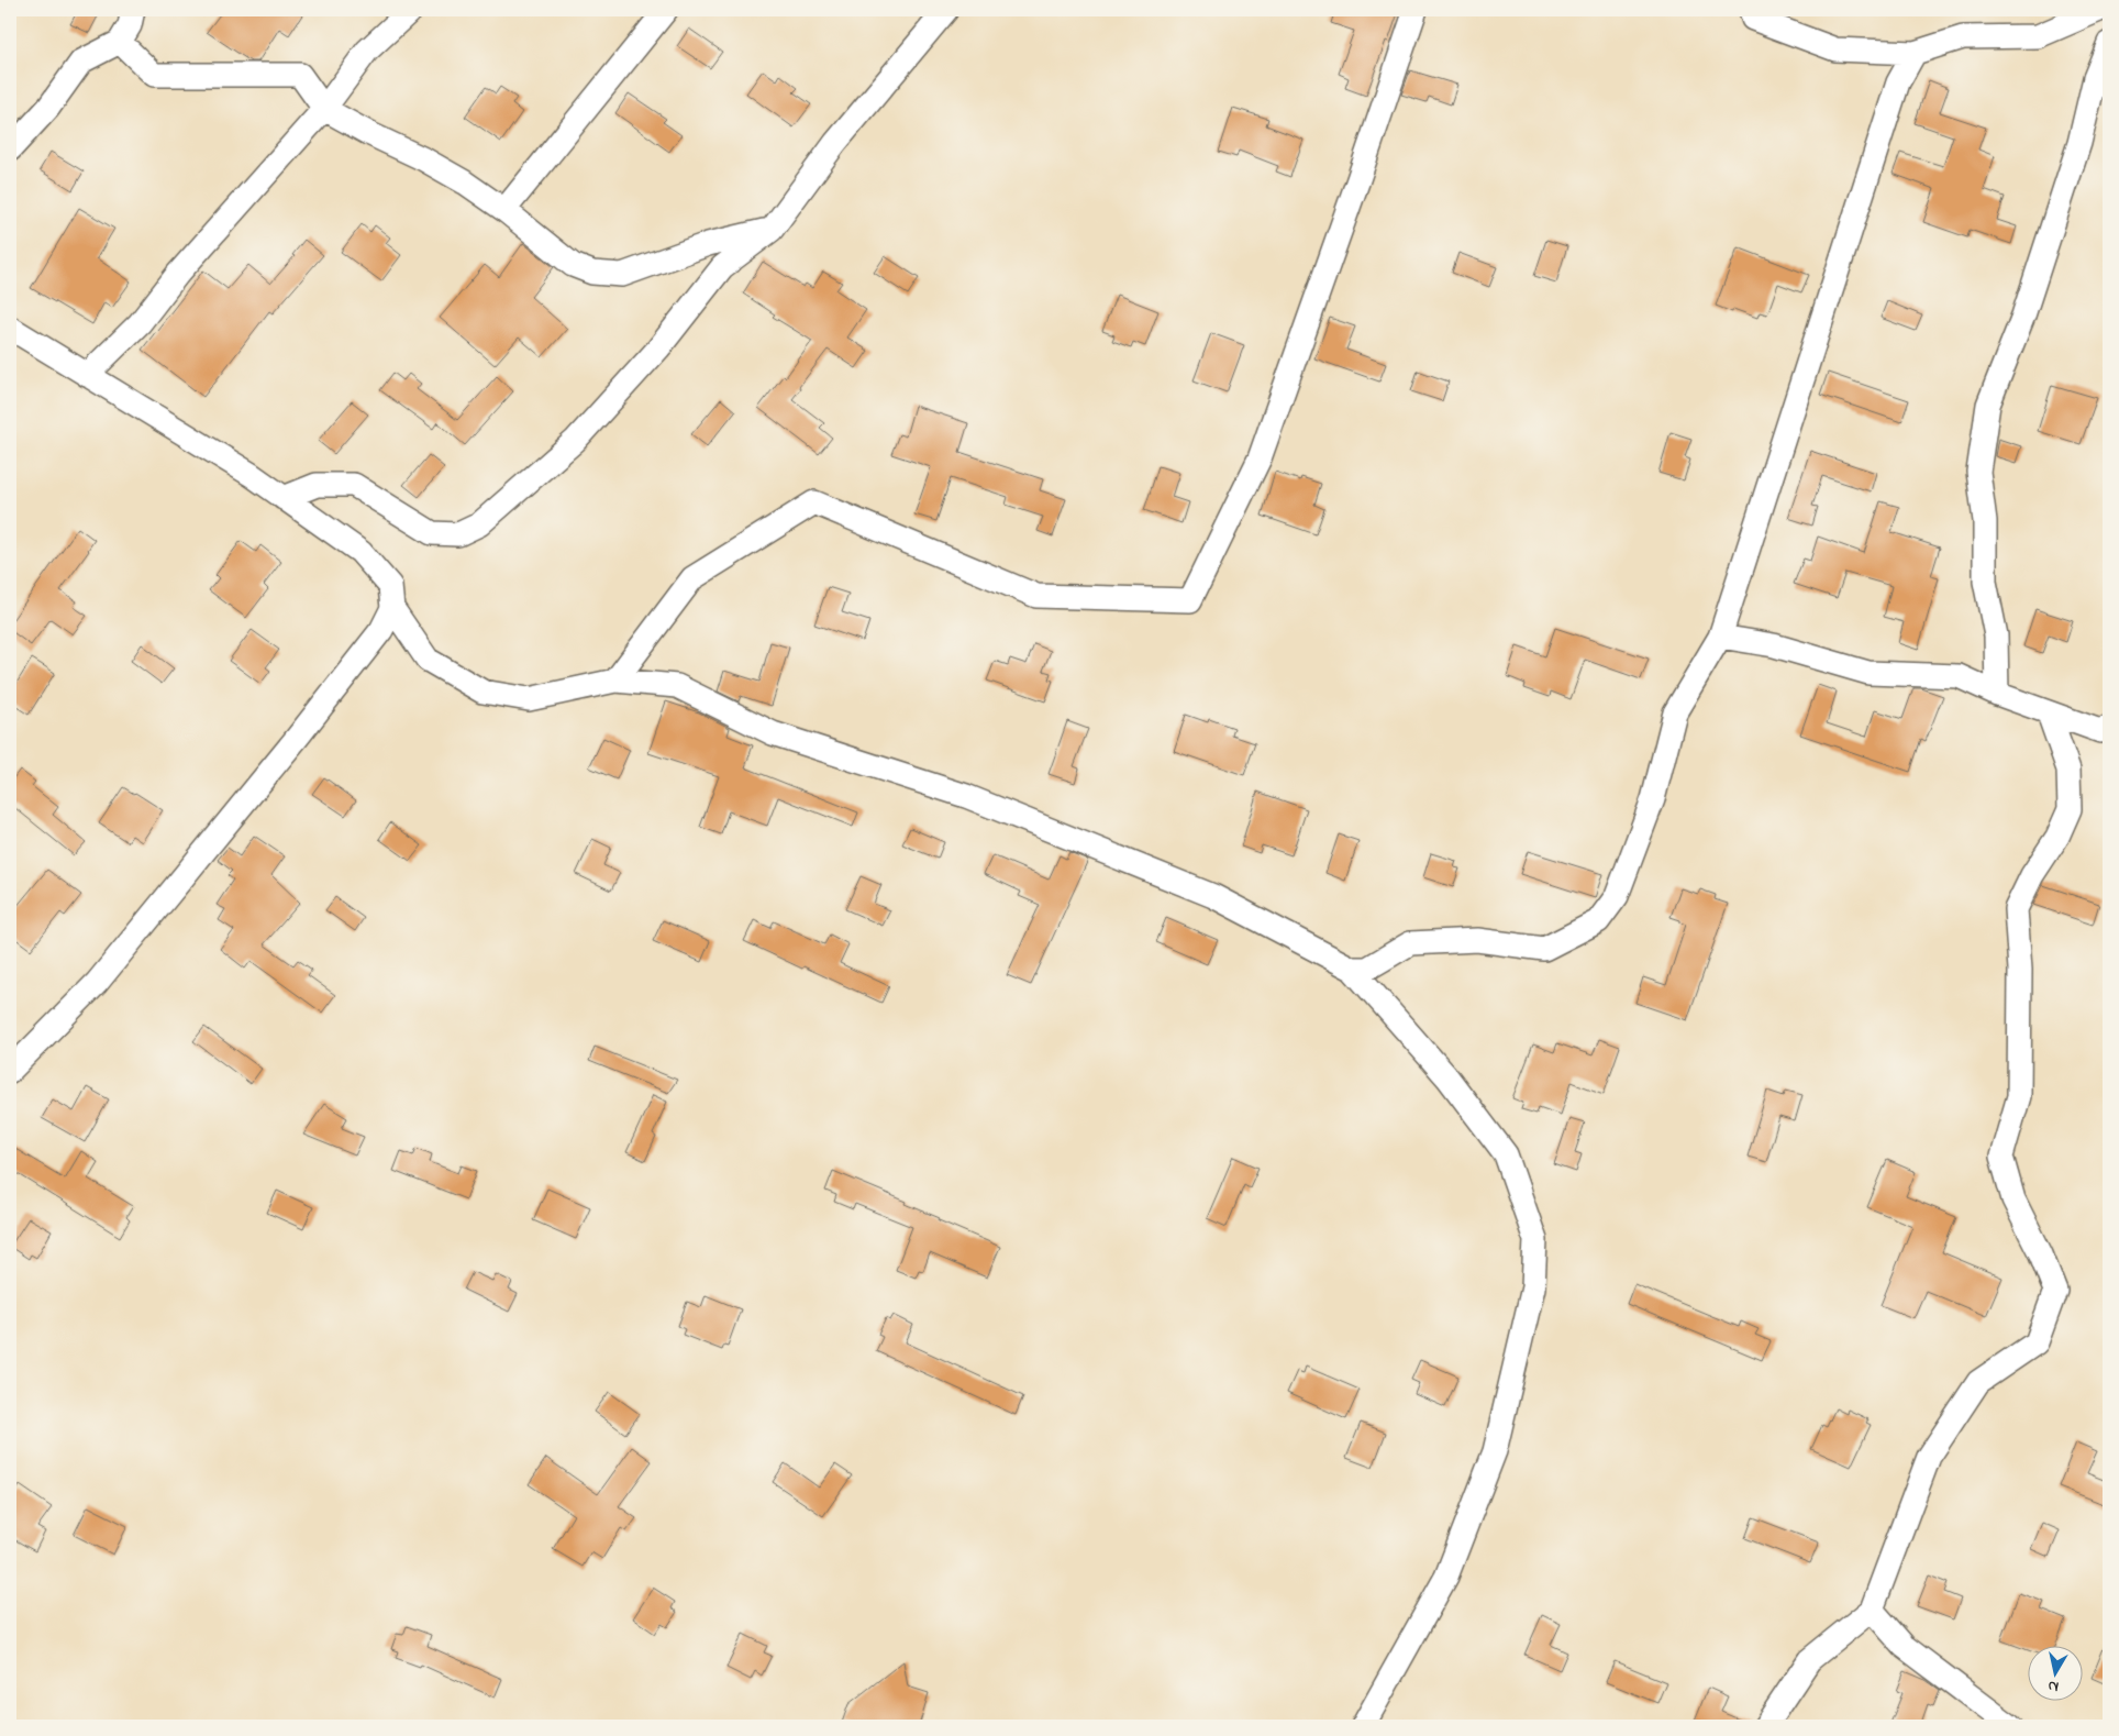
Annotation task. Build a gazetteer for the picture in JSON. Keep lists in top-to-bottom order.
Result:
{
  "north": "bottom"
}
